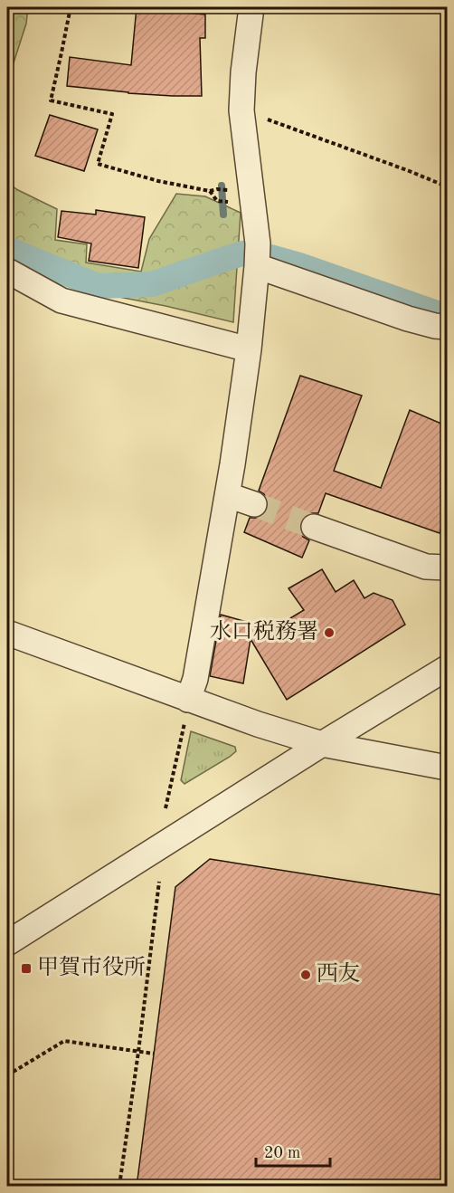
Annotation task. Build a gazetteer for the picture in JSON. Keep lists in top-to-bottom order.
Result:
{
  "places": {
    "other": ["水口税務署", "西友"],
    "transit": ["甲賀市役所"]
  },
  "scale_bar": "20 m"
}
